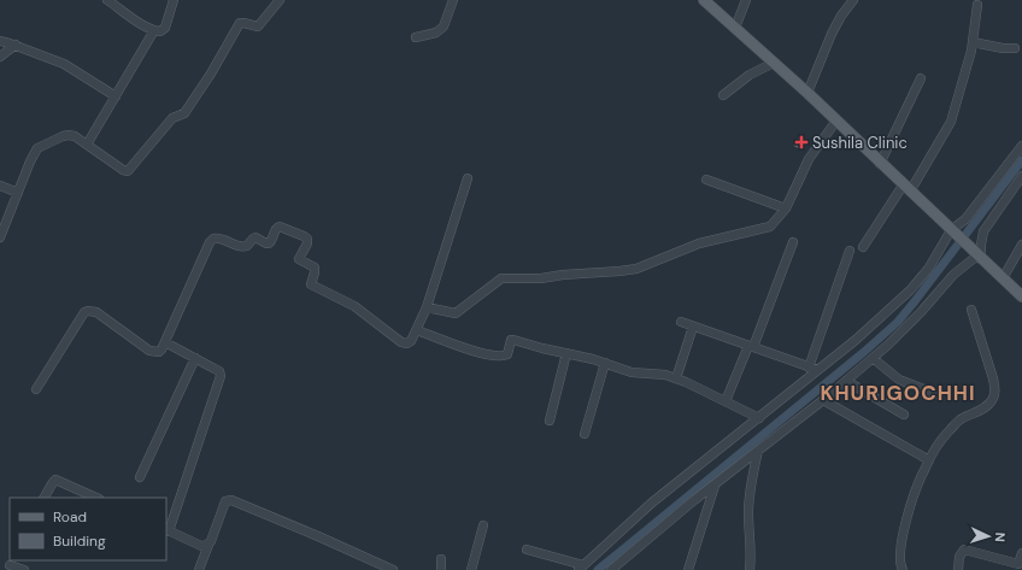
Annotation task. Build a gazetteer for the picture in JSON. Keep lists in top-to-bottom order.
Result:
{
  "districts": ["KHURIGOCHHI"],
  "places": {
    "health": ["Sushila Clinic"]
  },
  "legend": ["Road", "Building"],
  "north": "right"
}
